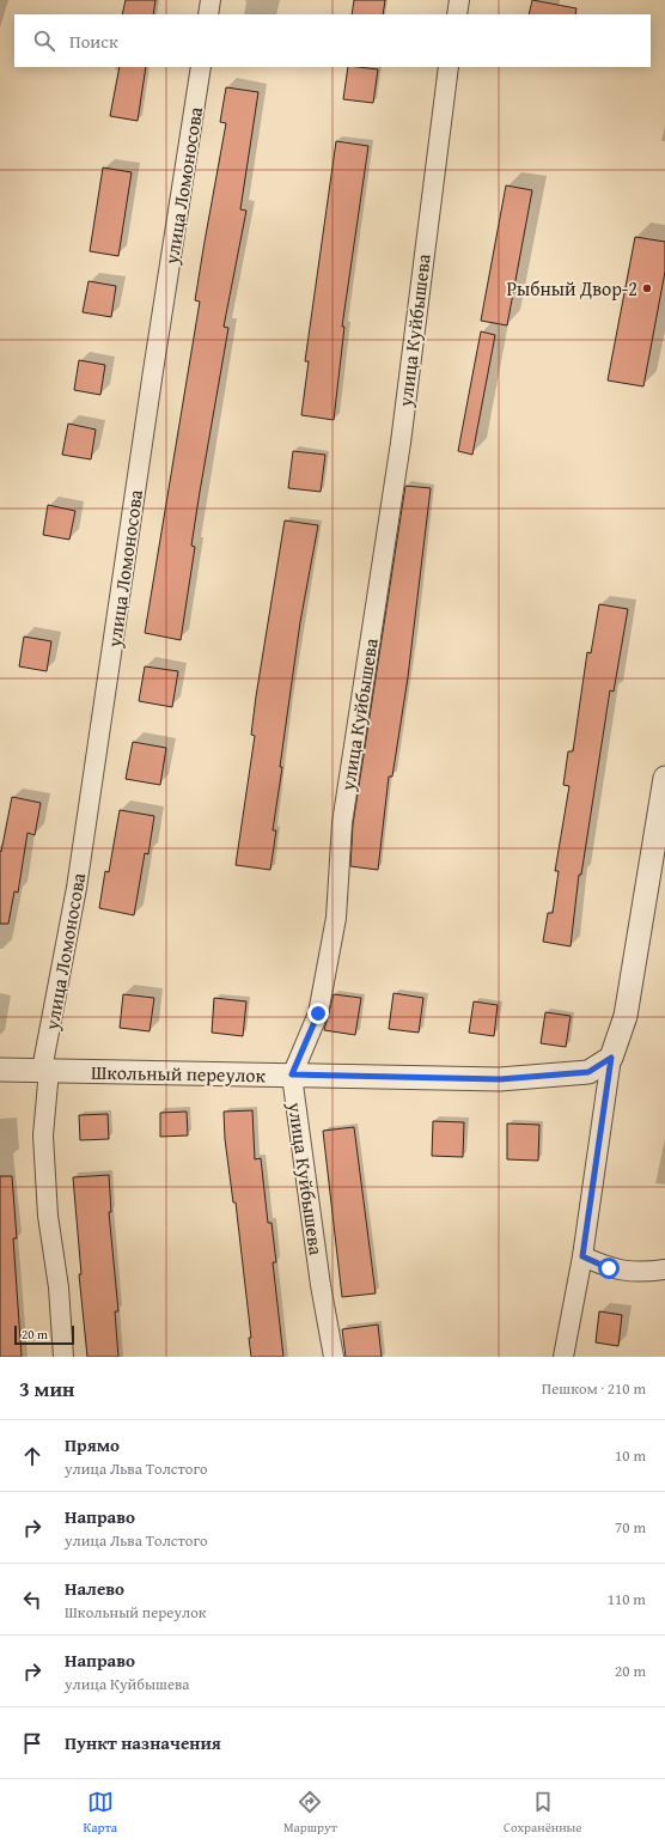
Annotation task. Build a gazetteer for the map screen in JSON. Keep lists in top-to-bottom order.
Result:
{
  "streets": {
    "street": ["улица Ломоносова", "улица Куйбышева", "Школьный переулок"]
  },
  "crossings": [
    ["улица Ломоносова", "Школьный переулок"],
    ["улица Куйбышева", "Школьный переулок"]
  ],
  "places": ["Рыбный Двор-2"],
  "scale_bar": "20 m",
  "page": {
    "search": "Поиск",
    "scale": "20 m",
    "heading": ["3 мин", "Пешком · 210 m"],
    "list": [
      ["Прямо", "улица Льва Толстого", "10 m"],
      ["Направо", "улица Льва Толстого", "70 m"],
      ["Налево", "Школьный переулок", "110 m"],
      ["Направо", "улица Куйбышева", "20 m"],
      "Пункт назначения"
    ],
    "nav": ["Карта", "Маршрут", "Сохранённые"]
  }
}
